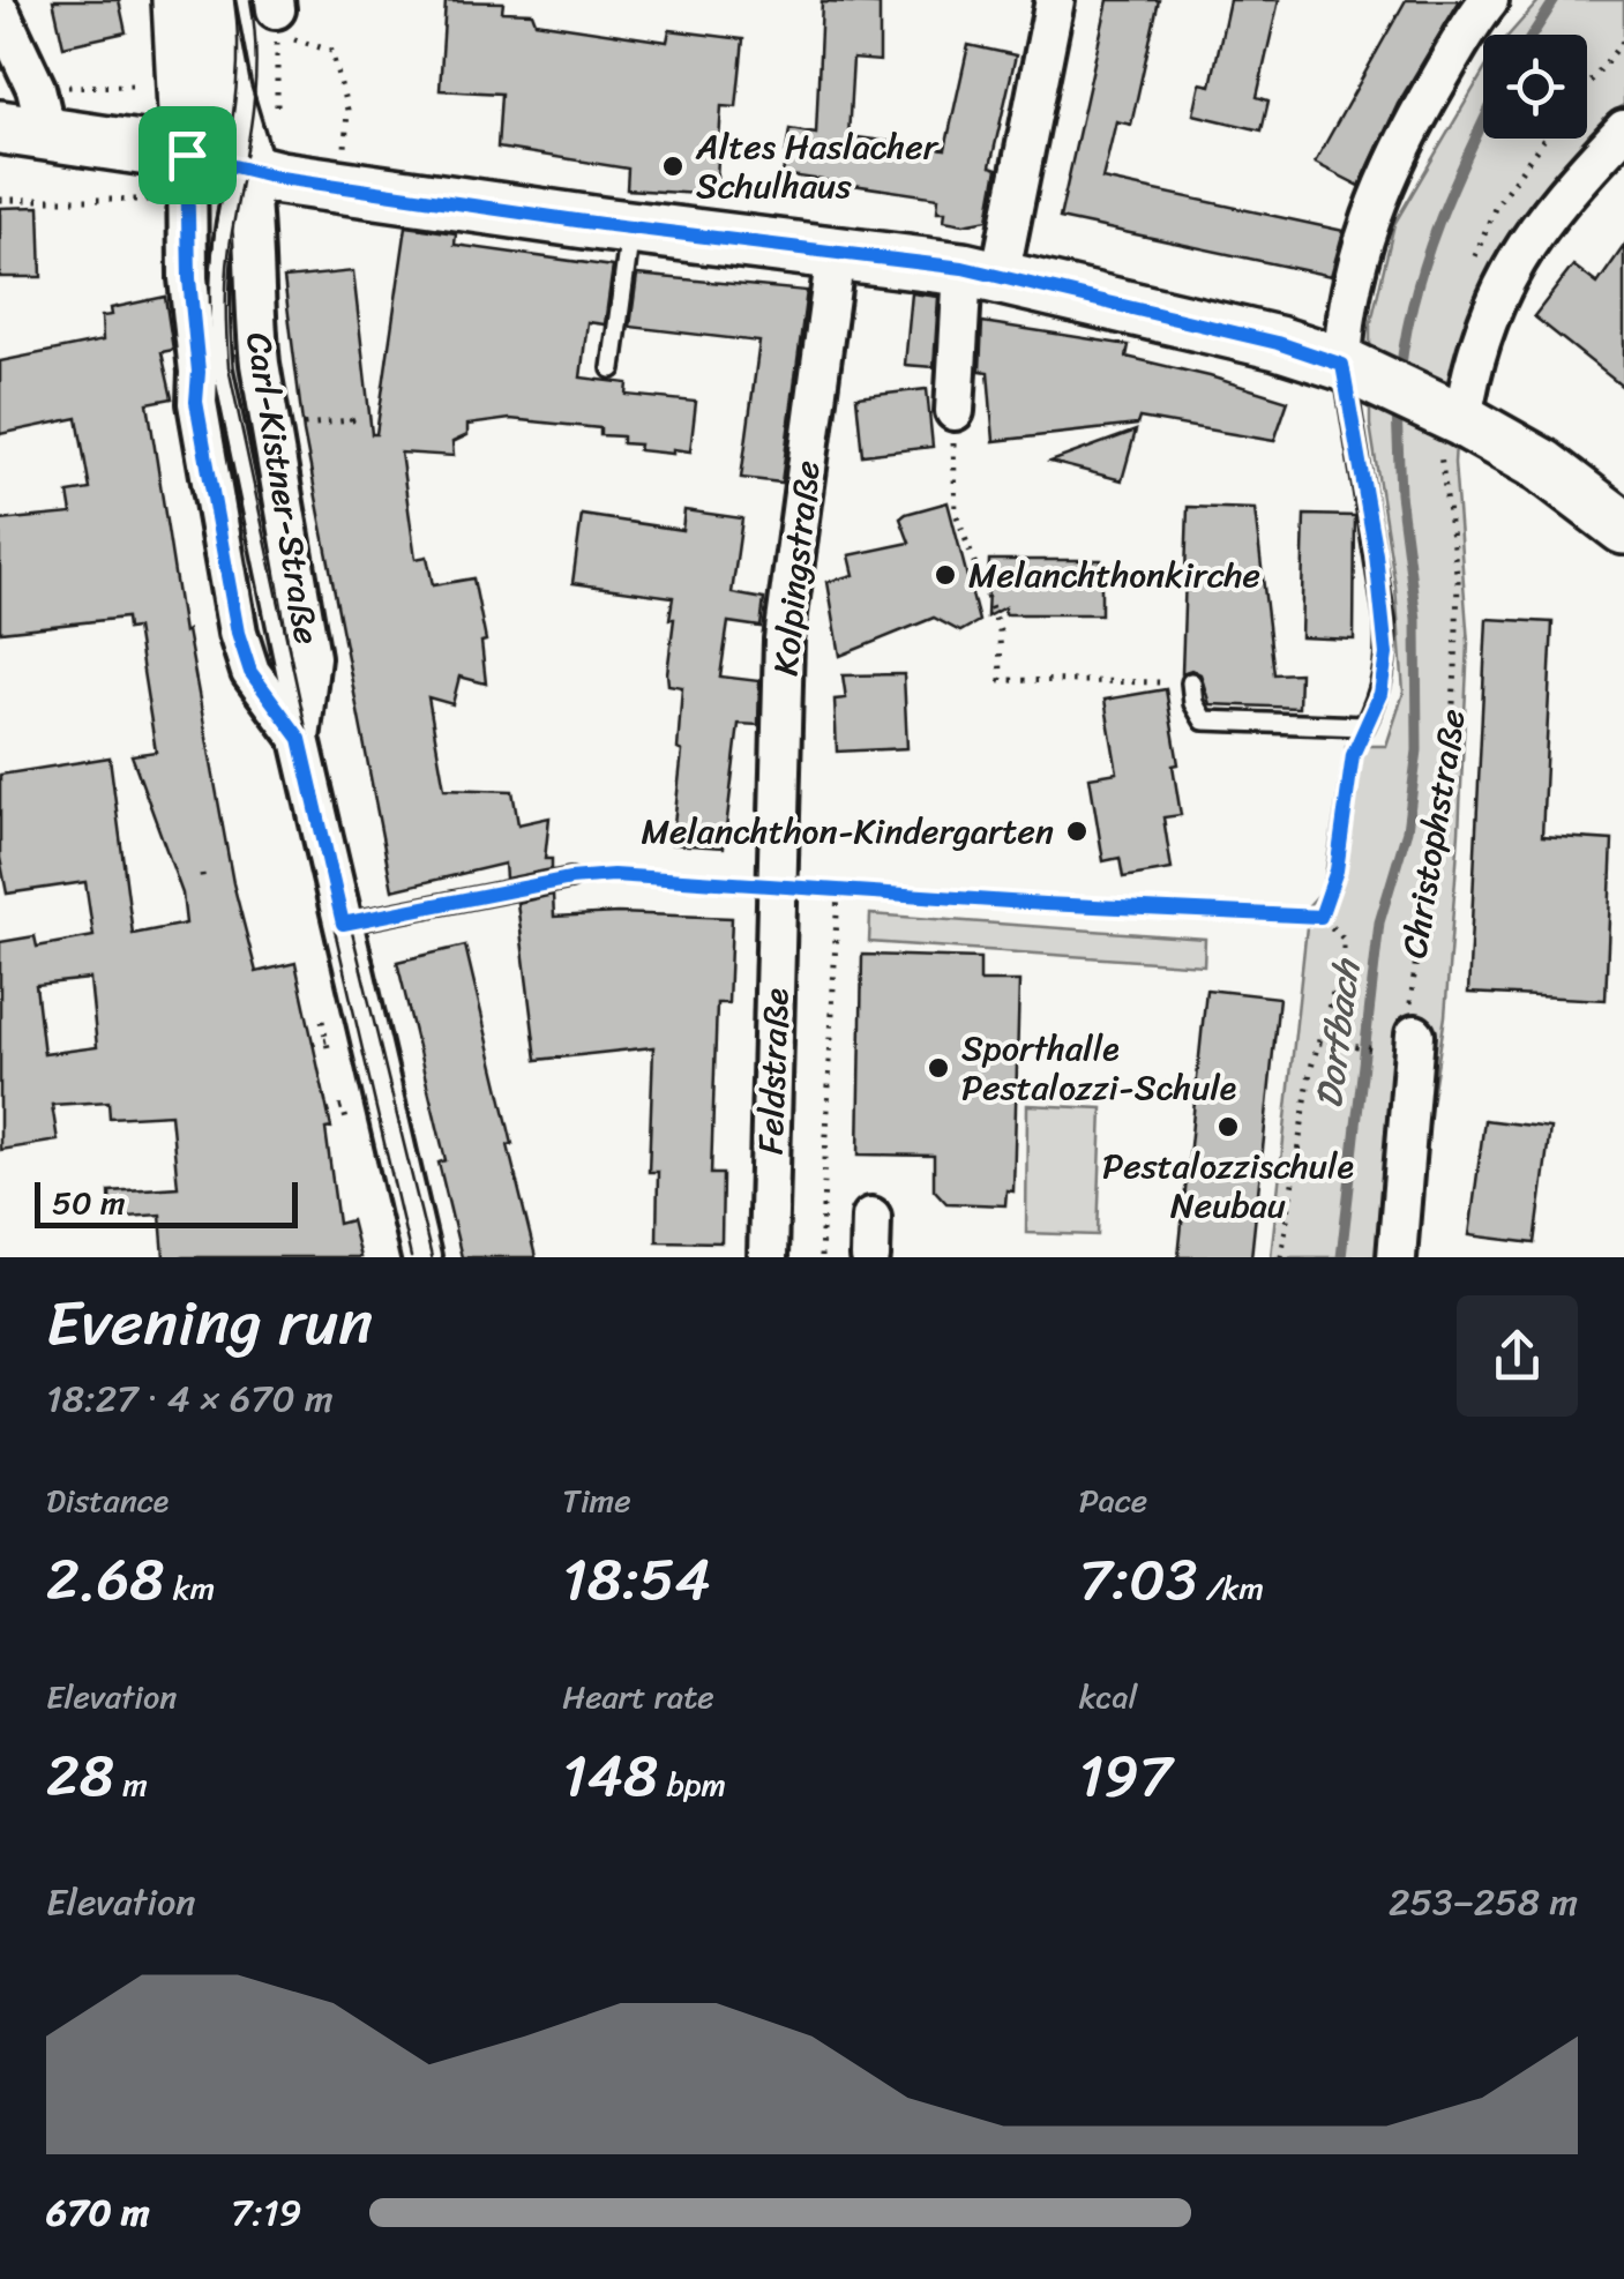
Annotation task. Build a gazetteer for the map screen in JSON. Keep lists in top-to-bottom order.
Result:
{
  "streets": {
    "street": ["Carl-Kistner-Straße", "Kolpingstraße", "Feldstraße"],
    "path": ["Christophstraße"]
  },
  "crossings": [
    ["Kolpingstraße", "Feldstraße"]
  ],
  "water": ["Dorfbach"],
  "places": [
    "Altes Haslacher Schulhaus",
    "Melanchthonkirche",
    "Melanchthon-Kindergarten",
    "Sporthalle Pestalozzi-Schule",
    "Pestalozzischule Neubau"
  ],
  "scale_bar": "50 m",
  "page": {
    "scale": "50 m",
    "heading": ["Evening run", "18:27 · 4 × 670 m"],
    "stats": [
      ["Distance", "2.68 km"],
      ["Time", "18:54"],
      ["Pace", "7:03 /km"],
      ["Elevation", "28 m"],
      ["Heart rate", "148 bpm"],
      ["kcal", "197"]
    ],
    "chart": ["Elevation", "253–258 m"],
    "list": [
      {
        "name": "670 m",
        "note": "7:19"
      }
    ]
  }
}
